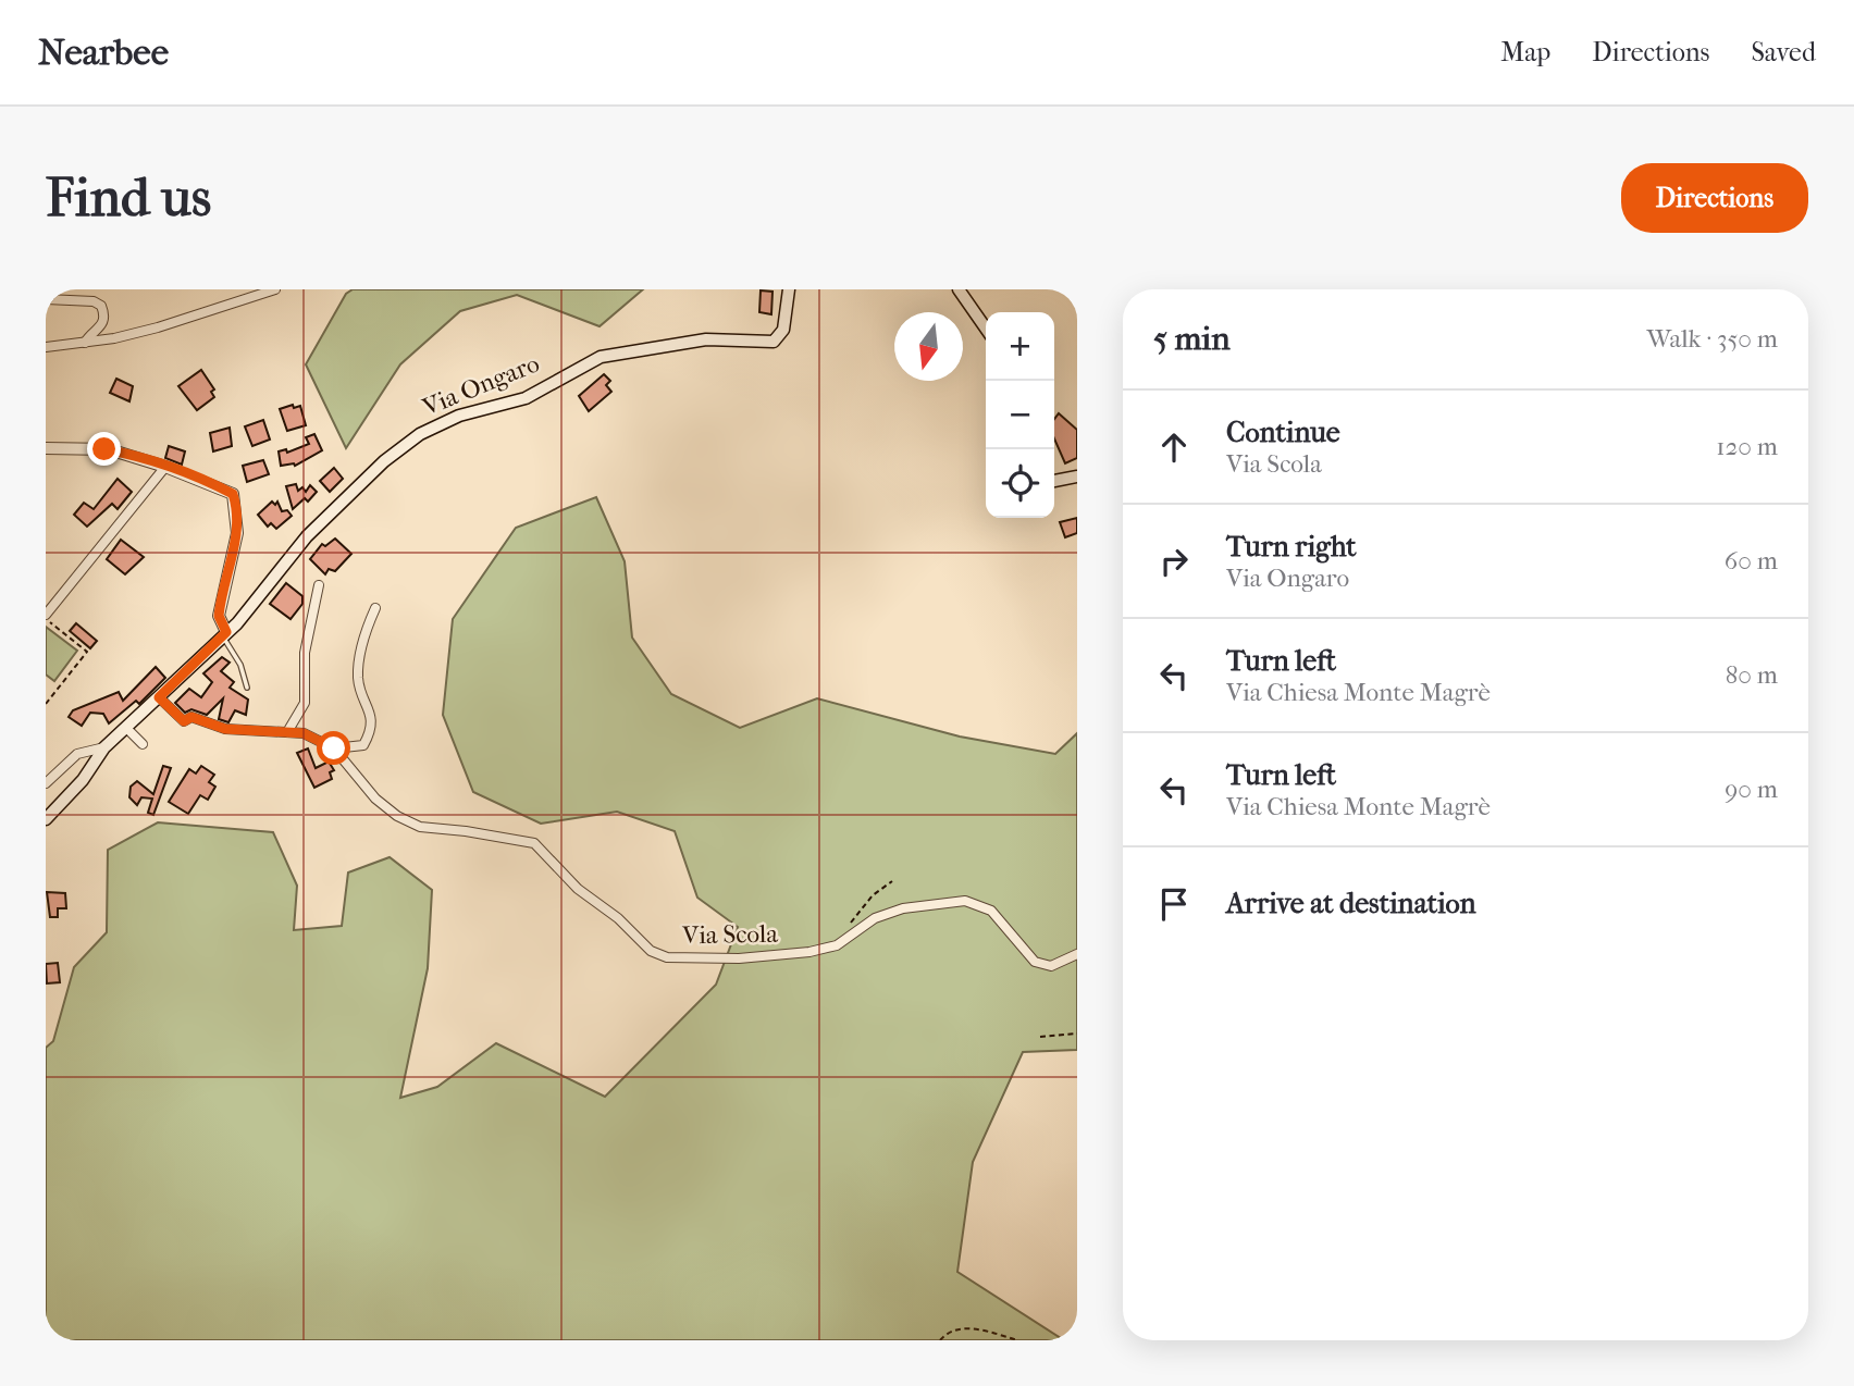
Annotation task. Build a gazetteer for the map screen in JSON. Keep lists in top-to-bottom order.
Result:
{
  "streets": {
    "main road": ["Via Ongaro"],
    "street": ["Via Scola"]
  },
  "crossings": [
    ["Via Ongaro", "Via Scola"]
  ],
  "north": "bottom",
  "page": {
    "header": "Nearbee",
    "nav": ["Map", "Directions", "Saved"],
    "buttons": "Directions",
    "title": "Find us",
    "heading": ["5 min", "Walk · 350 m"],
    "map_buttons": ["+", "−"],
    "list": [
      ["Continue", "Via Scola", "120 m"],
      ["Turn right", "Via Ongaro", "60 m"],
      ["Turn left", "Via Chiesa Monte Magrè", "80 m"],
      ["Turn left", "Via Chiesa Monte Magrè", "90 m"],
      "Arrive at destination"
    ]
  }
}
